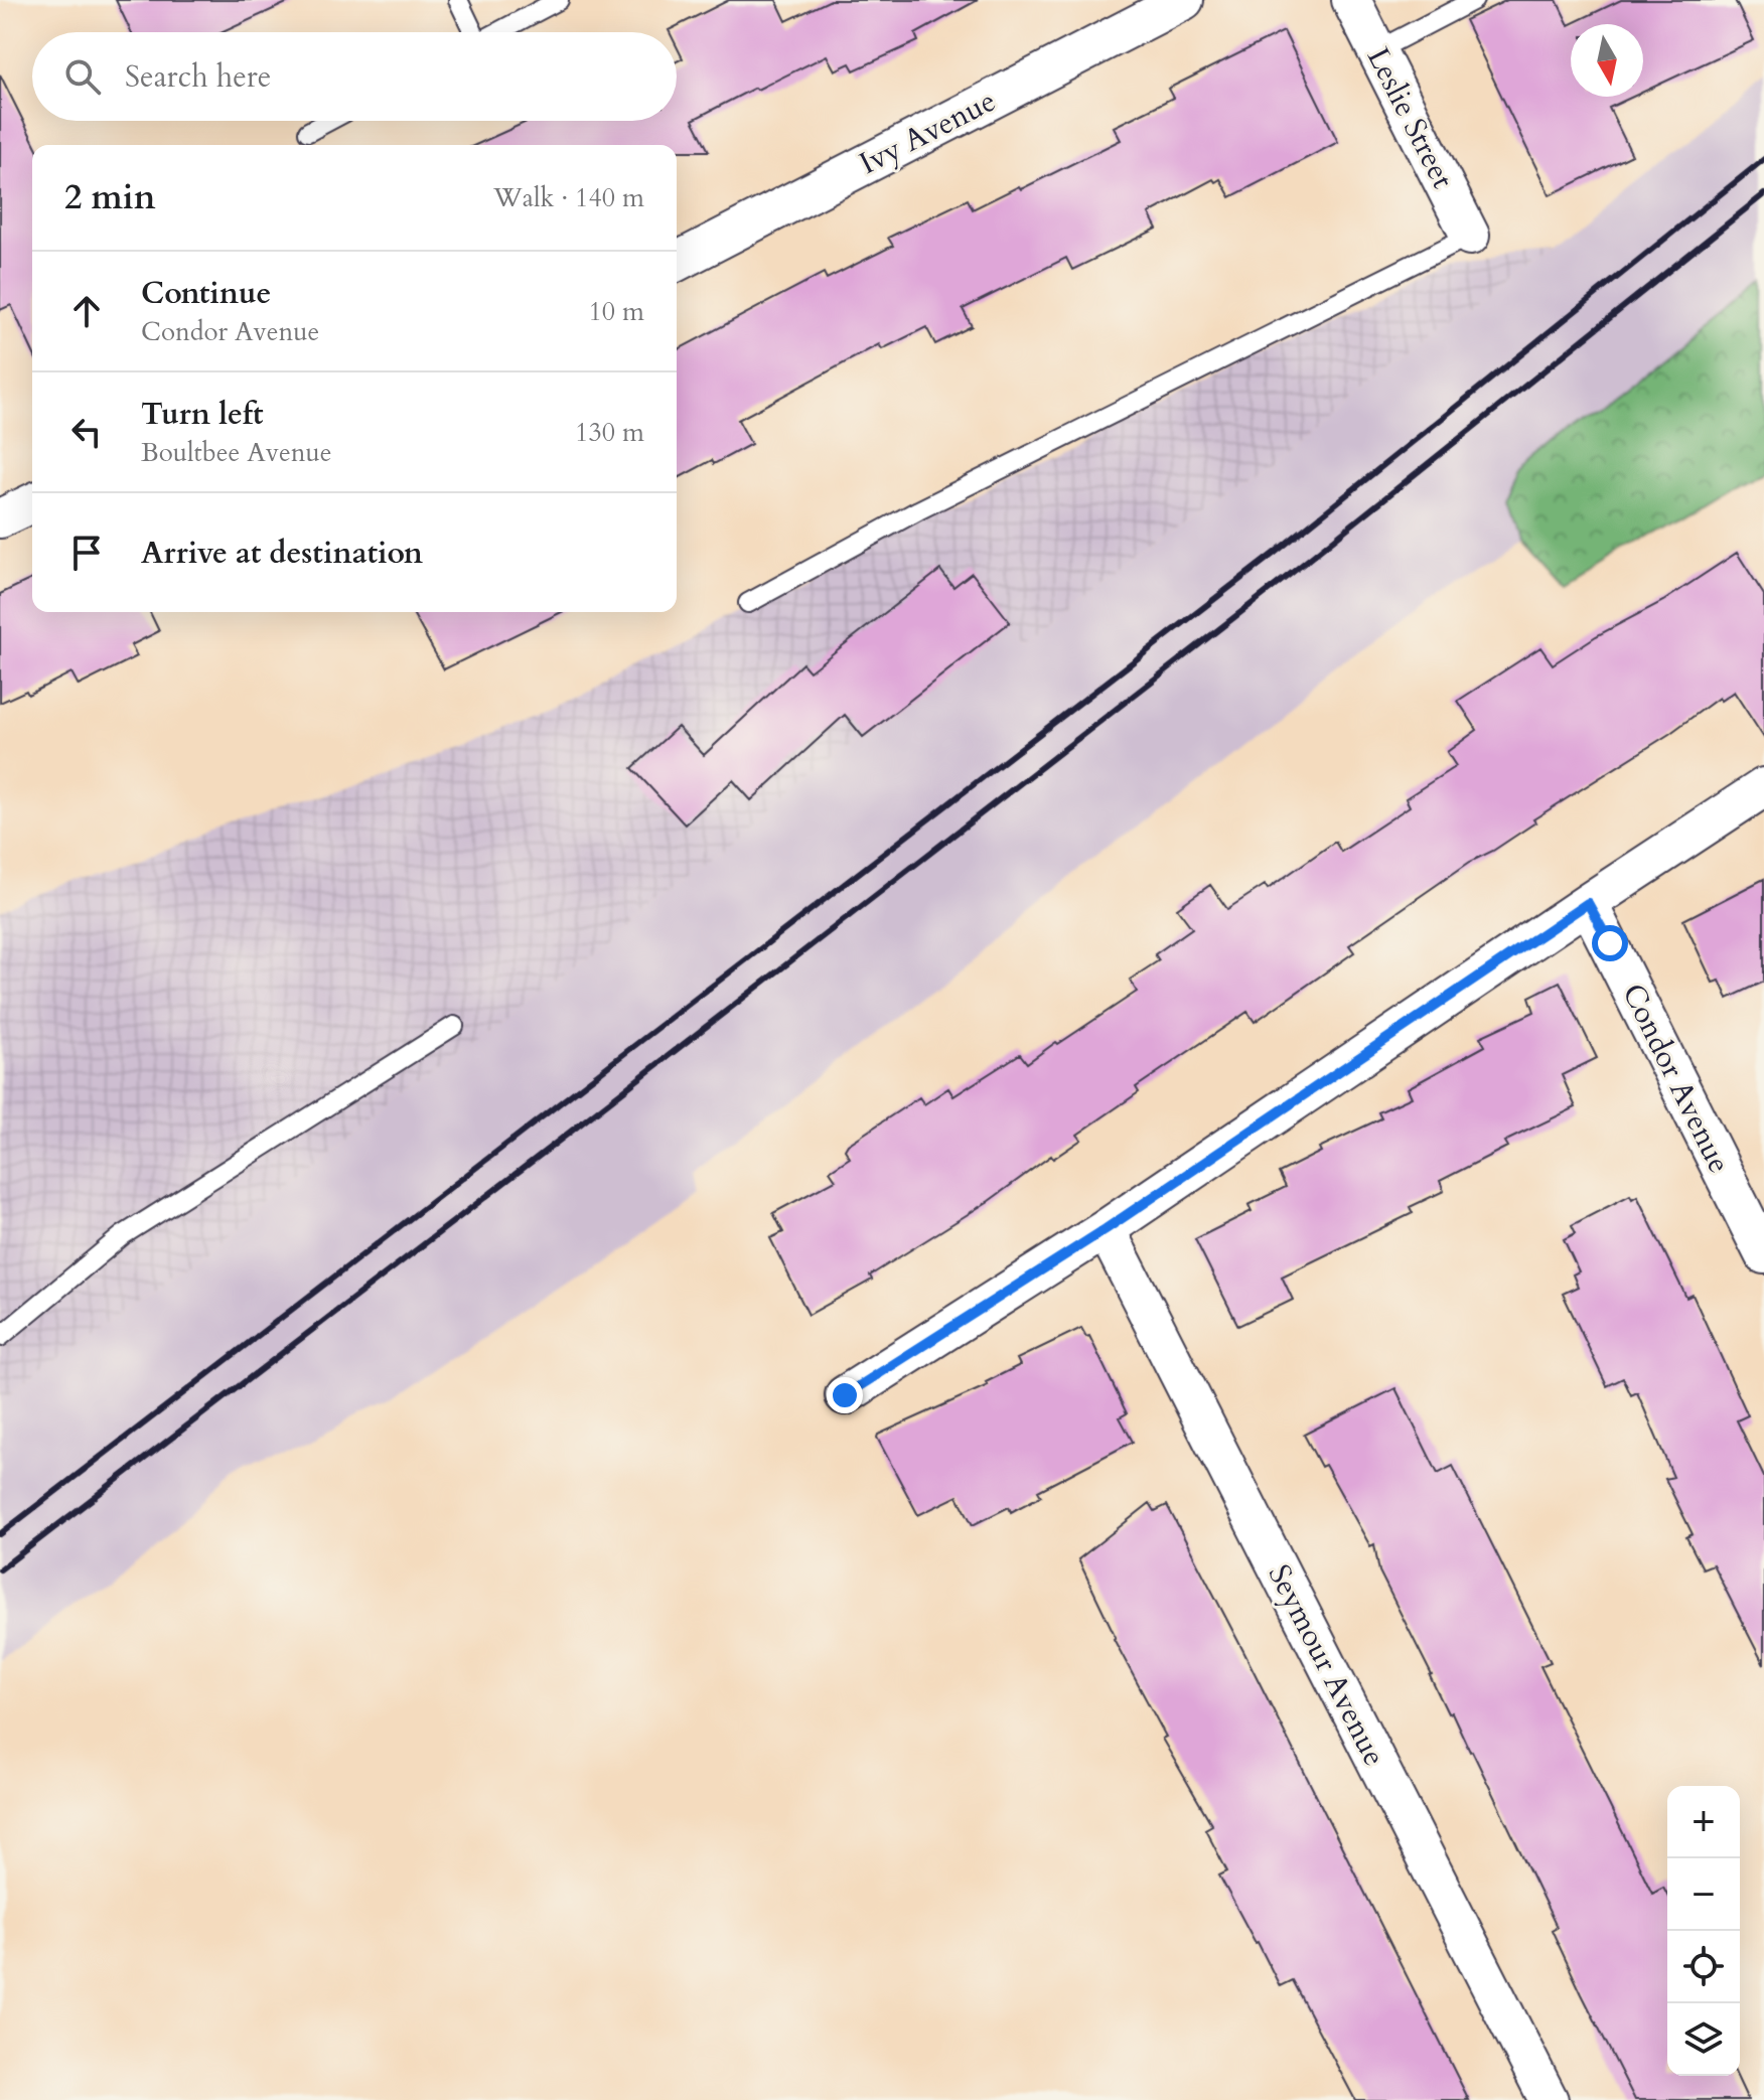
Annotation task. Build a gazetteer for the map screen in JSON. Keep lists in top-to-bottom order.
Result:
{
  "streets": {
    "street": [
      "Leslie Street",
      "Ivy Avenue",
      "Condor Avenue",
      "Seymour Avenue"
    ]
  },
  "north": "bottom",
  "page": {
    "search": "Search here",
    "heading": ["2 min", "Walk · 140 m"],
    "list": [
      ["Continue", "Condor Avenue", "10 m"],
      ["Turn left", "Boultbee Avenue", "130 m"],
      "Arrive at destination"
    ],
    "map_buttons": ["+", "−"]
  }
}
